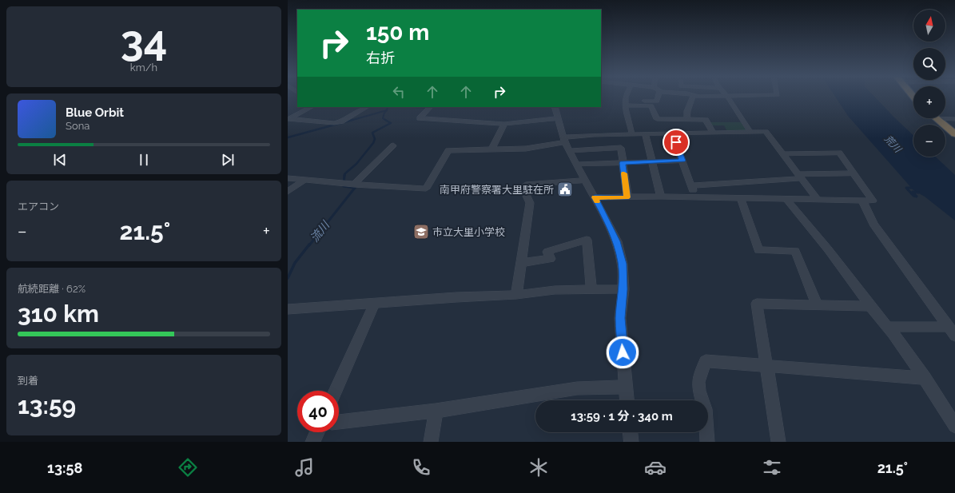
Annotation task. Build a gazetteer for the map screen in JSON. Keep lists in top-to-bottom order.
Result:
{
  "water": ["荒川", "流川"],
  "places": {
    "public building": ["南甲府警察署大里駐在所"],
    "school or university": ["市立大里小学校"]
  },
  "north": "top",
  "page": {
    "tile": [
      ["34", "km/h"],
      "エアコン",
      ["航続距離 · 62%", "310 km"],
      ["到着", "13:59"]
    ],
    "map_buttons": ["+", "−"],
    "turn": ["150 m", "右折"],
    "song": ["Blue Orbit", "Sona"],
    "heat": ["−", "21.5°", "+"],
    "limit": "40",
    "trip": "13:59 · 1 分 · 340 m",
    "tabs": ["13:58", "21.5°"]
  }
}
